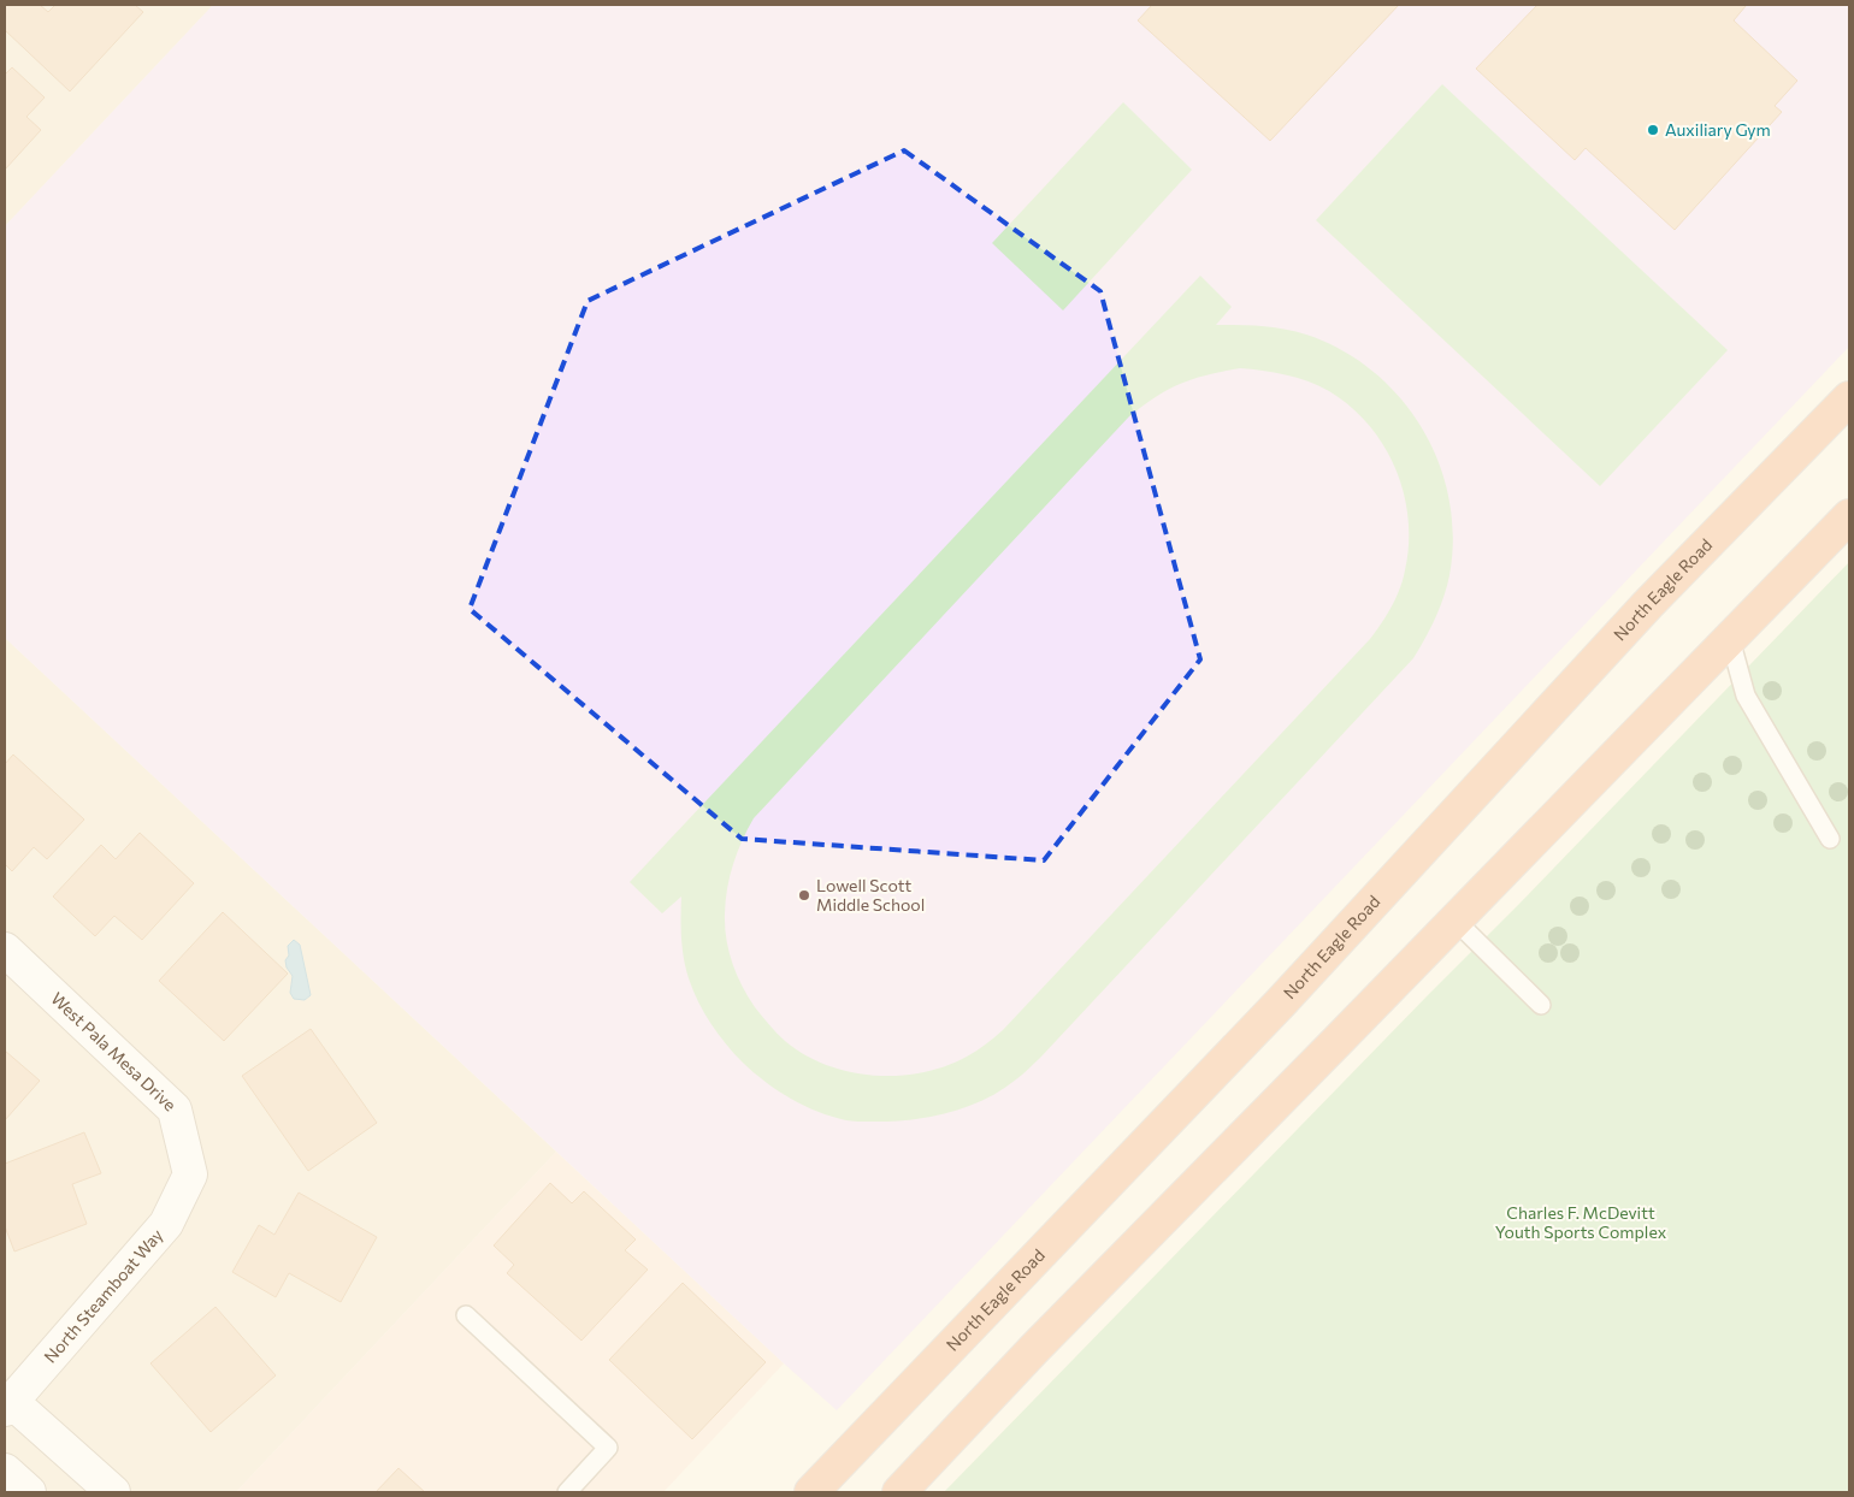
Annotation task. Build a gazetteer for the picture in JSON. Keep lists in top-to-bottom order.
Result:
{
  "streets": {
    "highway": ["North Eagle Road"],
    "street": ["West Pala Mesa Drive", "North Steamboat Way"]
  },
  "crossings": [
    ["West Pala Mesa Drive", "North Steamboat Way"]
  ],
  "parks": ["Charles F. McDevitt Youth Sports Complex"],
  "places": ["Auxiliary Gym", "Lowell Scott Middle School"]
}
